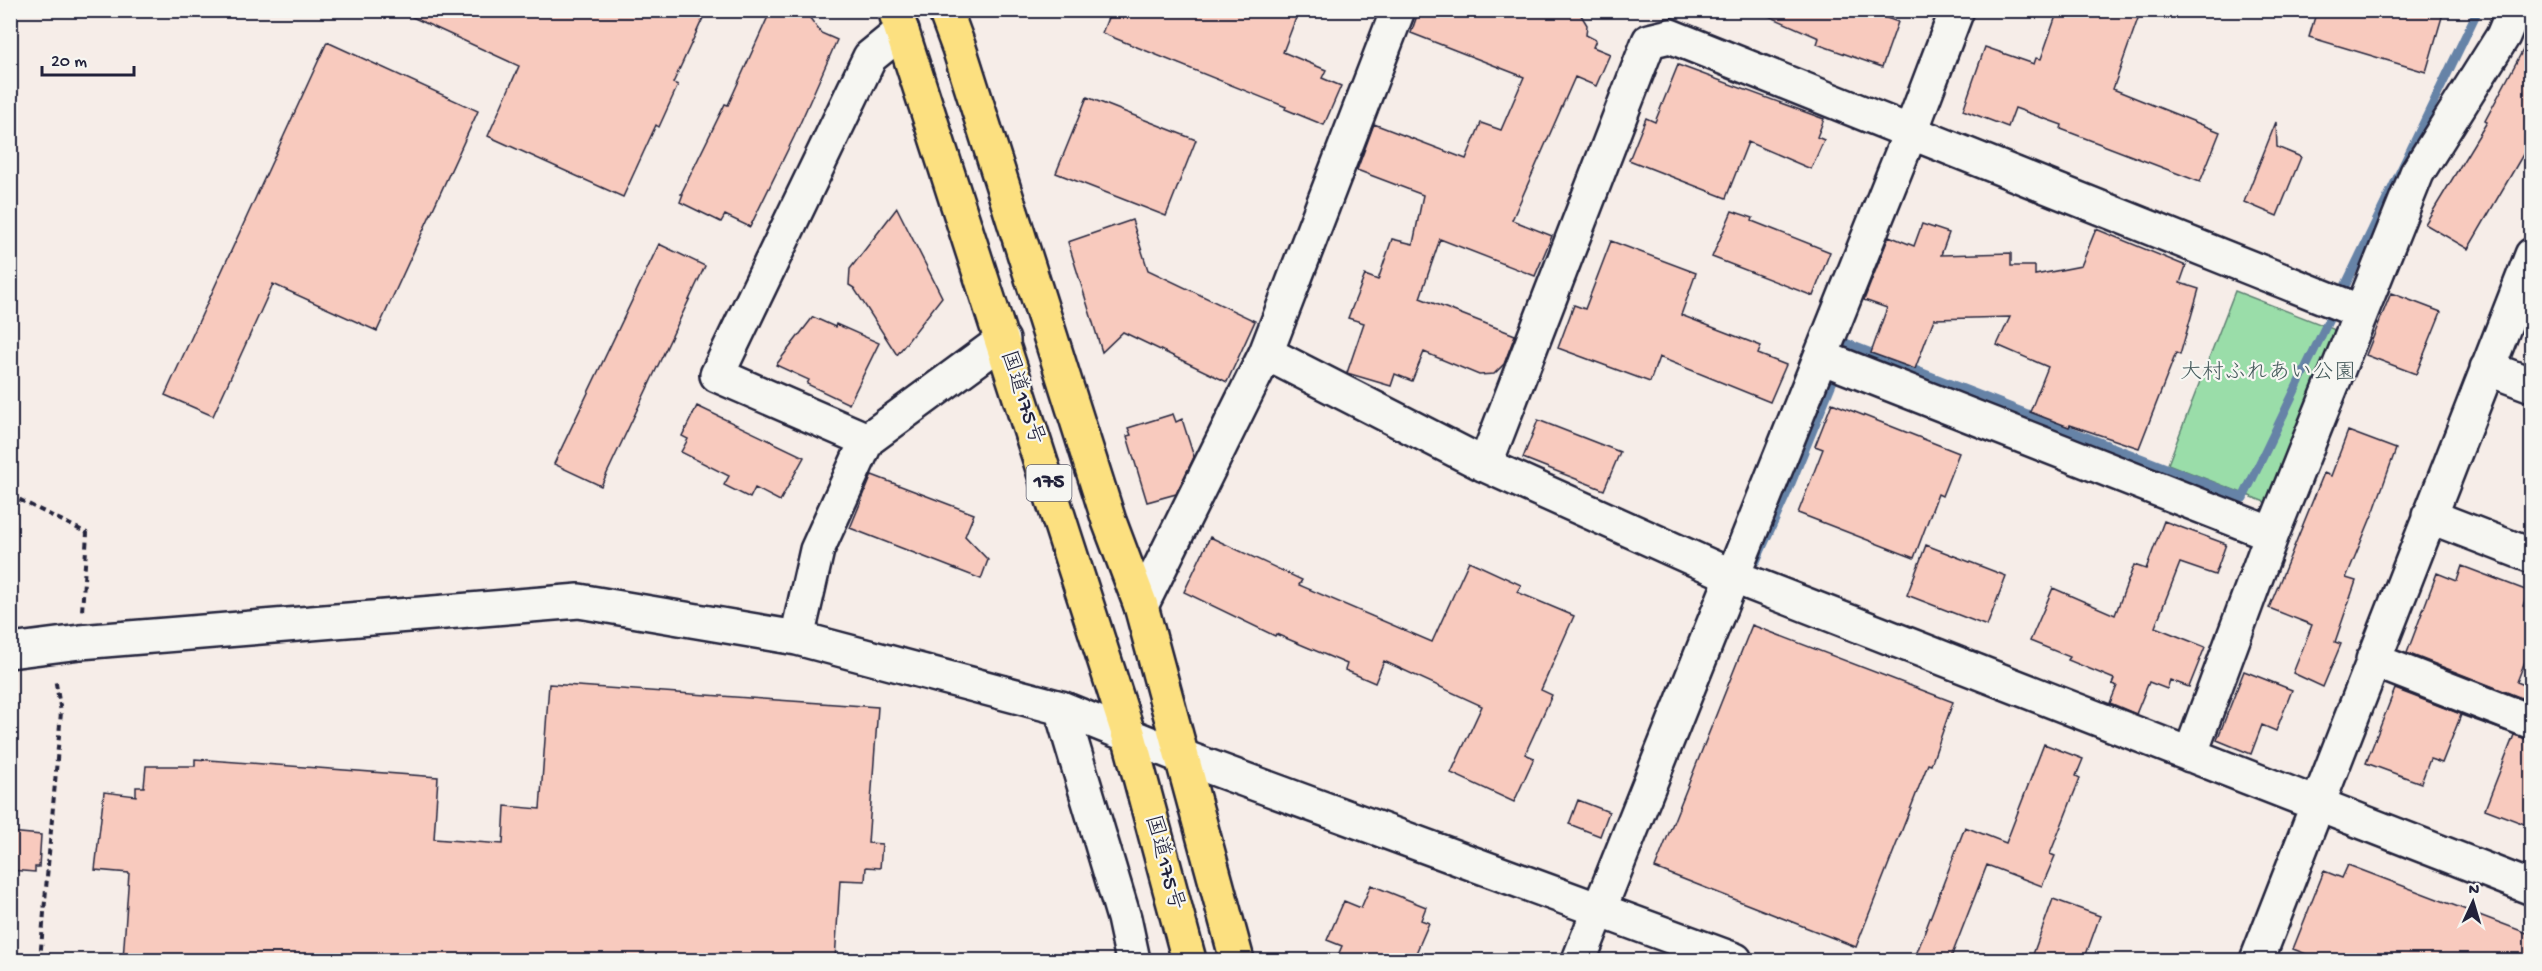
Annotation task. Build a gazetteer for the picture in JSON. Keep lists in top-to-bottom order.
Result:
{
  "streets": {
    "highway": ["国道175号", "175"]
  },
  "parks": ["大村ふれあい公園"],
  "scale_bar": "20 m",
  "north": "top"
}
